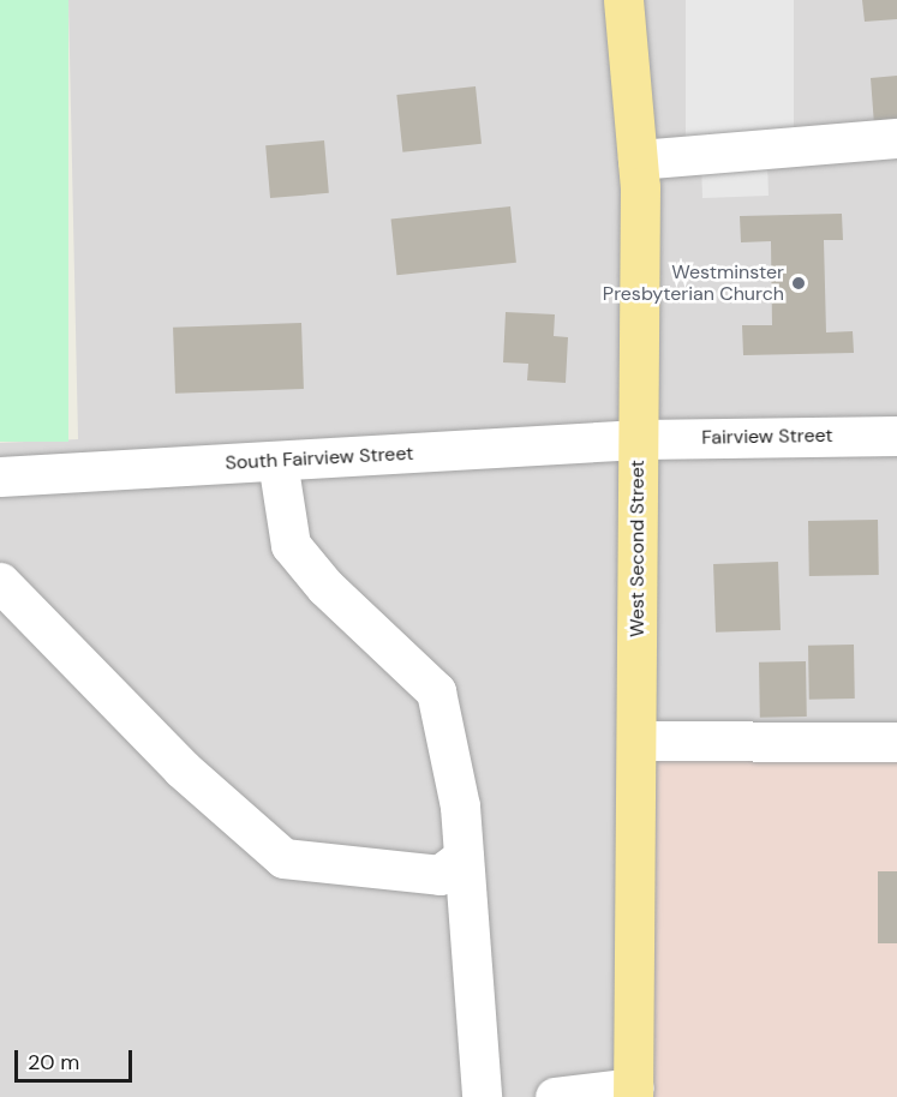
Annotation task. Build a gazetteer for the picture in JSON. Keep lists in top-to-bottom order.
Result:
{
  "streets": {
    "main road": ["West Second Street"],
    "street": ["Fairview Street", "South Fairview Street"]
  },
  "crossings": [
    ["Fairview Street", "South Fairview Street"],
    ["Fairview Street", "West Second Street"],
    ["South Fairview Street", "West Second Street"]
  ],
  "places": ["Westminster Presbyterian Church"],
  "scale_bar": "20 m"
}
